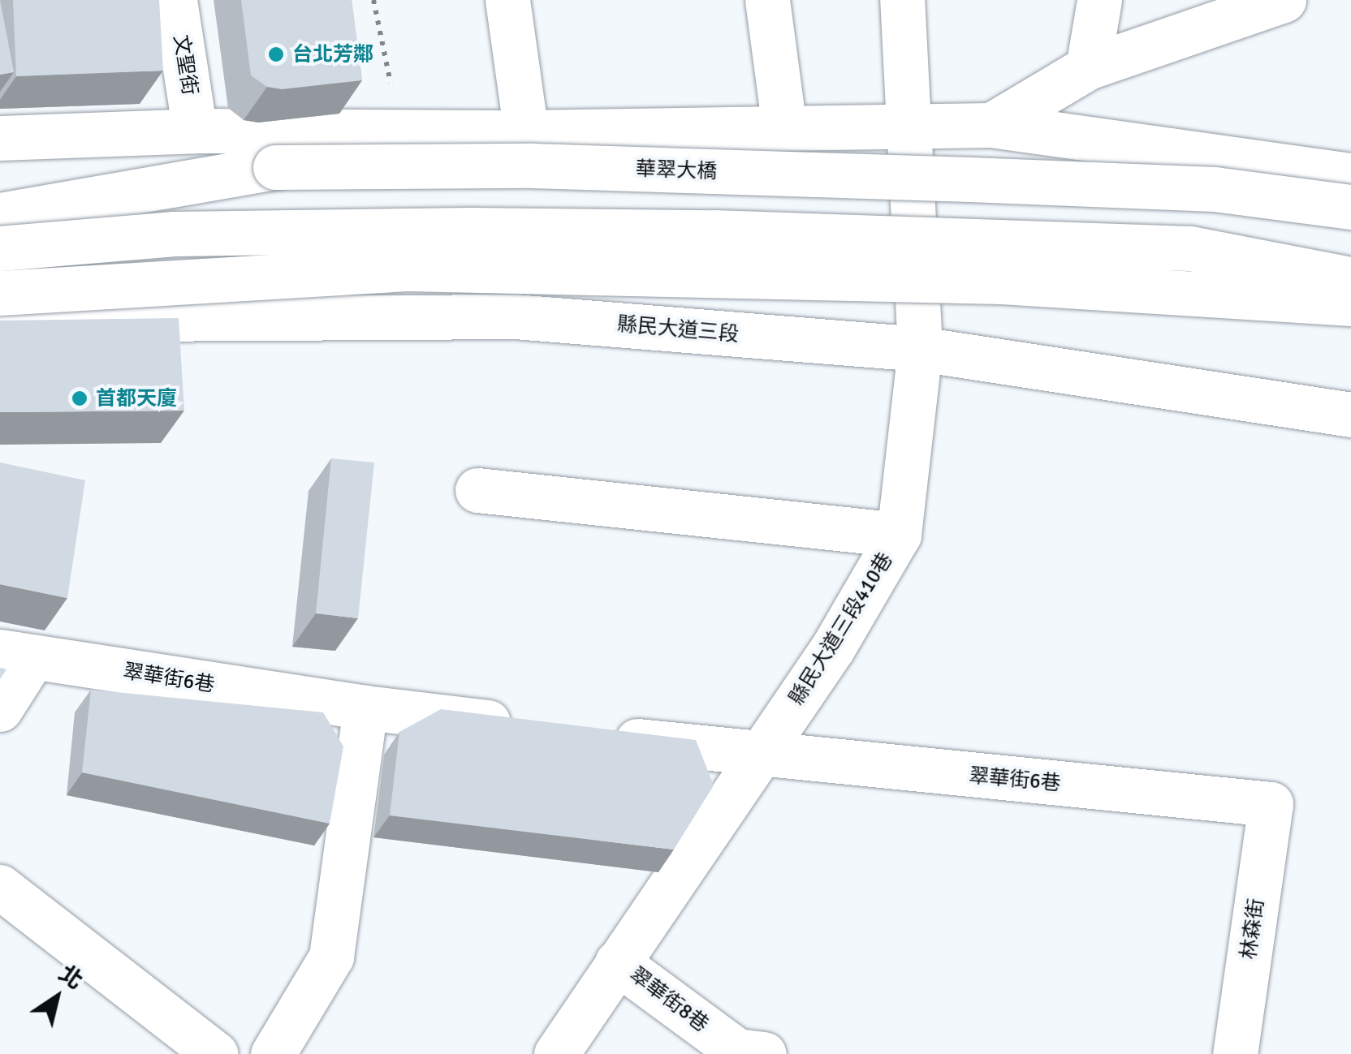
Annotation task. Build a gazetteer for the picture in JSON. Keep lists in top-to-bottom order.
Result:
{
  "streets": {
    "main road": [
      "文聖街",
      "華翠大橋",
      "縣民大道三段",
      "縣民大道三段410巷",
      "翠華街6巷",
      "林森街",
      "翠華街8巷"
    ]
  },
  "crossings": [
    ["縣民大道三段", "縣民大道三段410巷"],
    ["縣民大道三段410巷", "翠華街6巷"],
    ["翠華街6巷", "林森街"]
  ],
  "places": ["台北芳鄰", "首都天廈"],
  "north": "top right"
}
